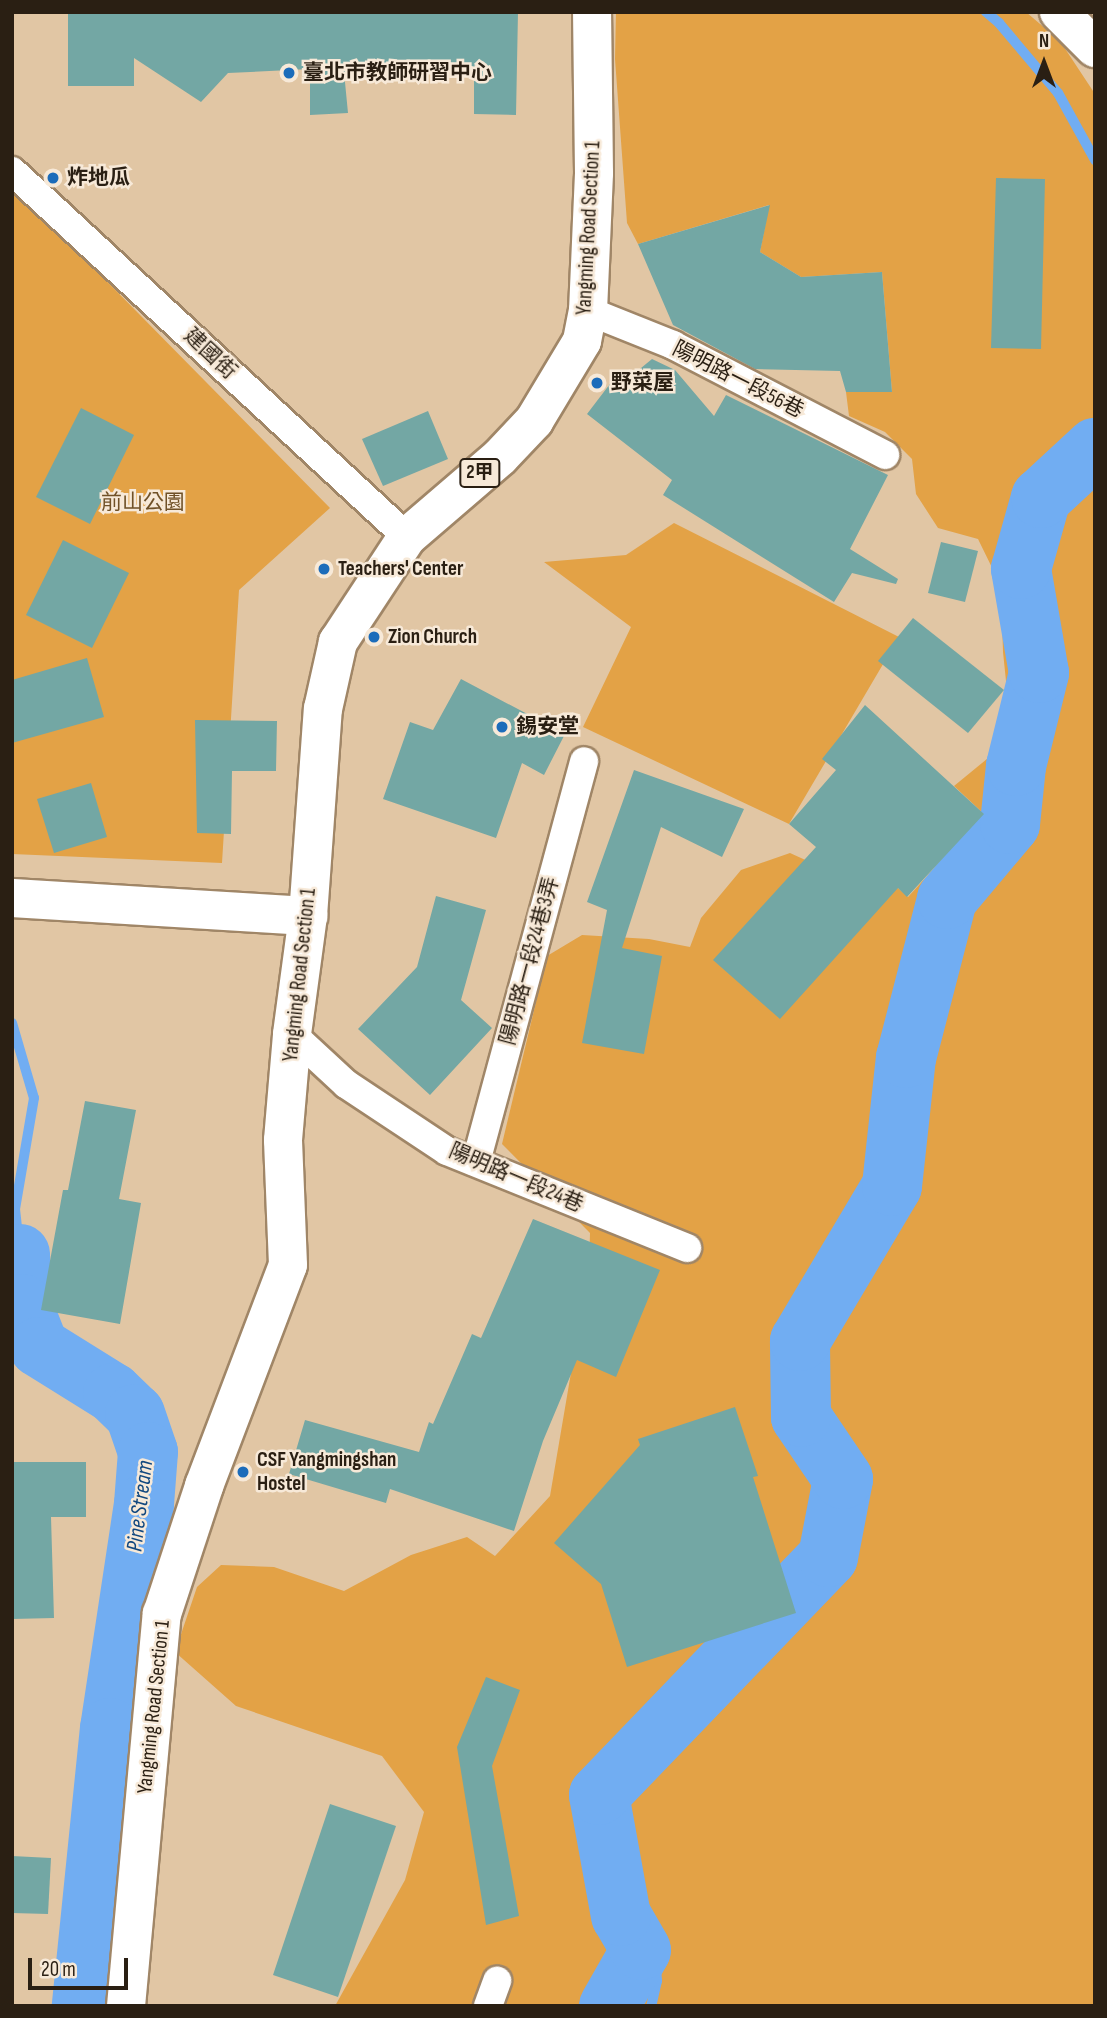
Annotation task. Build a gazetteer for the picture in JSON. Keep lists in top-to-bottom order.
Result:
{
  "streets": {
    "main road": ["Yangming Road Section 1", "2甲"],
    "street": [
      "建國街",
      "陽明路一段56巷",
      "陽明路一段24巷3弄",
      "陽明路一段24巷"
    ]
  },
  "crossings": [
    ["Yangming Road Section 1", "建國街"],
    ["Yangming Road Section 1", "陽明路一段56巷"],
    ["Yangming Road Section 1", "陽明路一段24巷"],
    ["陽明路一段24巷3弄", "陽明路一段24巷"]
  ],
  "water": ["Pine Stream"],
  "parks": ["前山公園"],
  "places": [
    "臺北市教師研習中心",
    "炸地瓜",
    "野菜屋",
    "Teachers' Center",
    "Zion Church",
    "錫安堂",
    "CSF Yangmingshan Hostel"
  ],
  "scale_bar": "20 m",
  "north": "top"
}
